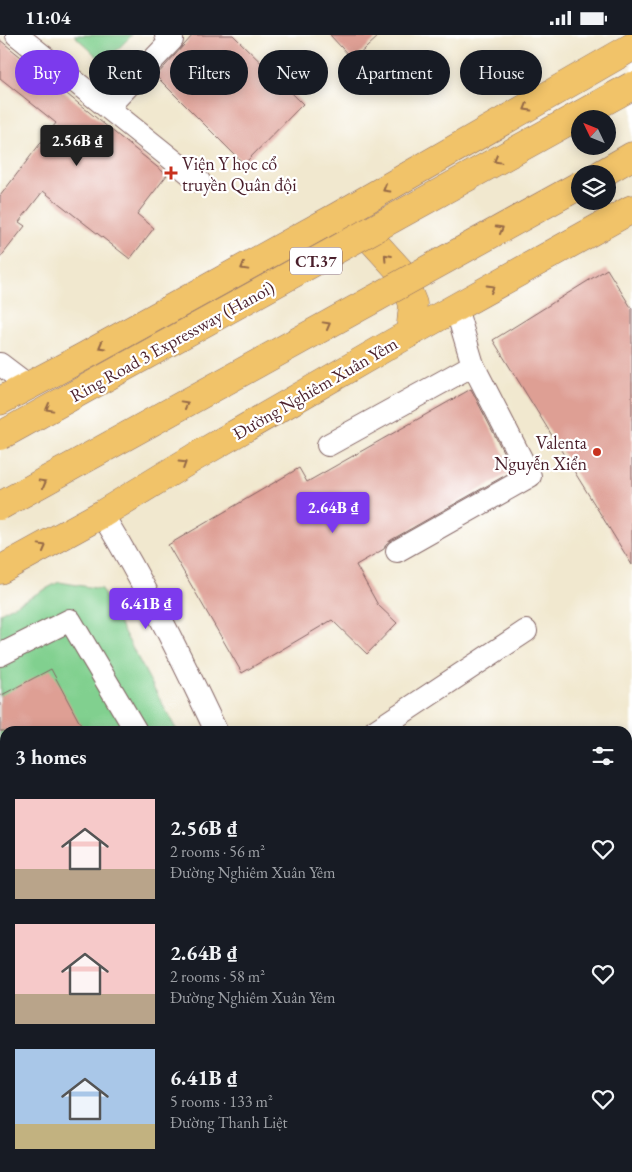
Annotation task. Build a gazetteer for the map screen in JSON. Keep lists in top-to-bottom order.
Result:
{
  "streets": {
    "main road": ["CT.37", "Ring Road 3 Expressway (Hanoi)", "Đường Nghiêm Xuân Yêm"]
  },
  "places": {
    "health": ["Viện Y học cổ truyền Quân đội"],
    "other": ["Valenta Nguyễn Xiển"]
  },
  "north": "top left",
  "page": {
    "status": "11:04",
    "chip": [
      "Buy",
      "Rent",
      "Filters",
      "New",
      "Apartment",
      "House"
    ],
    "price": ["2.56B ₫", "2.64B ₫", "6.41B ₫"],
    "heading": "3 homes",
    "list": [
      {
        "name": "2.56B ₫",
        "note": "2 rooms · 56 m² · Đường Nghiêm Xuân Yêm"
      },
      {
        "name": "2.64B ₫",
        "note": "2 rooms · 58 m² · Đường Nghiêm Xuân Yêm"
      },
      {
        "name": "6.41B ₫",
        "note": "5 rooms · 133 m² · Đường Thanh Liệt"
      }
    ]
  }
}
